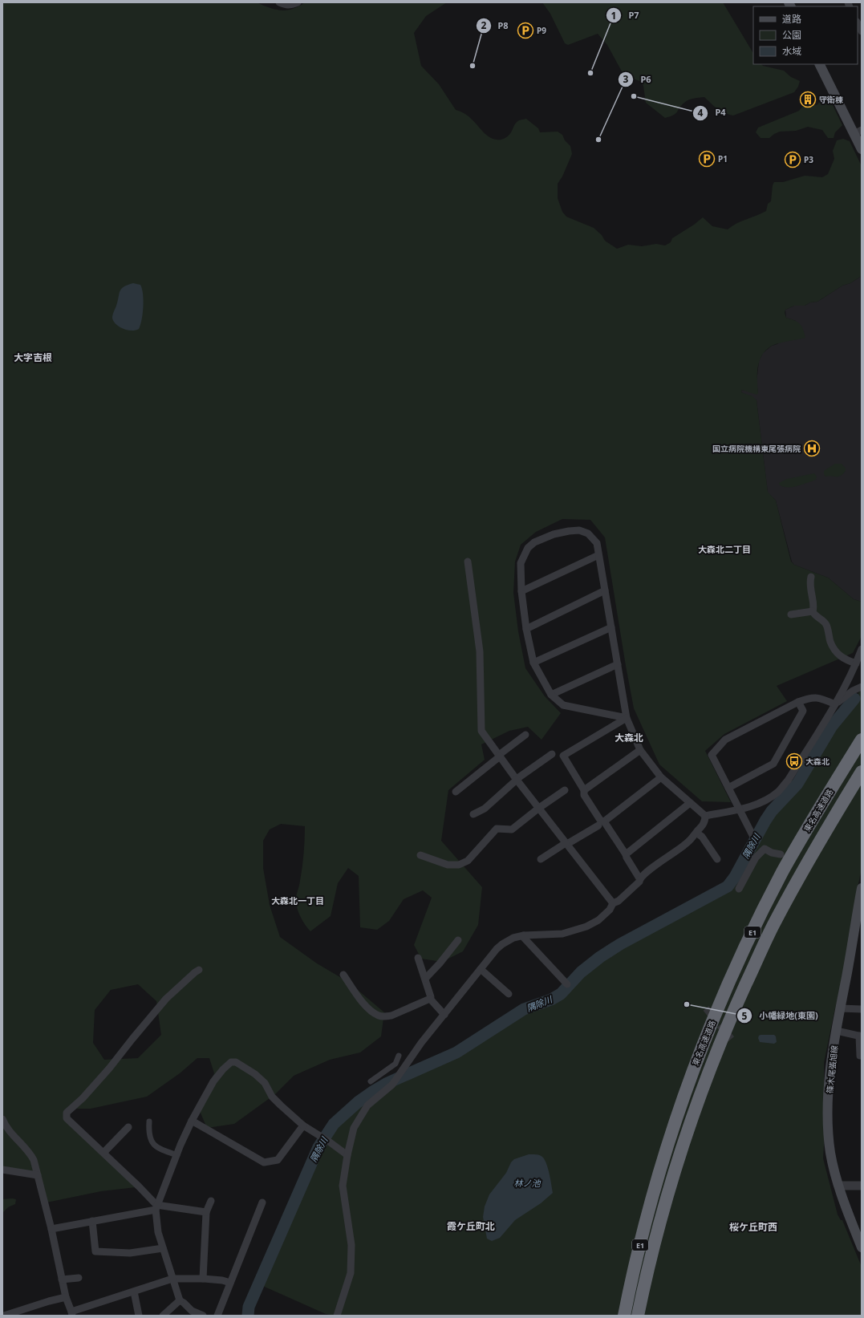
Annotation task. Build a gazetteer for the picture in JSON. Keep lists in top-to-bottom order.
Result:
{
  "streets": {
    "highway": ["東名高速道路", "E1"],
    "main road": ["篠木尾張旭線"]
  },
  "districts": [
    "大字吉根",
    "大森北二丁目",
    "大森北",
    "大森北一丁目",
    "霞ケ丘町北",
    "桜ケ丘町西"
  ],
  "water": ["隅除川", "林ノ池"],
  "places": {
    "parking": ["P9", "P1", "P3"],
    "other": [
      "P8",
      "P7",
      "P4",
      "P6",
      "小幡緑地(東園)"
    ],
    "building": ["守衛棟"],
    "hospital": ["国立病院機構東尾張病院"],
    "bus stop": ["大森北"]
  },
  "legend": ["道路", "公園", "水域"]
}
